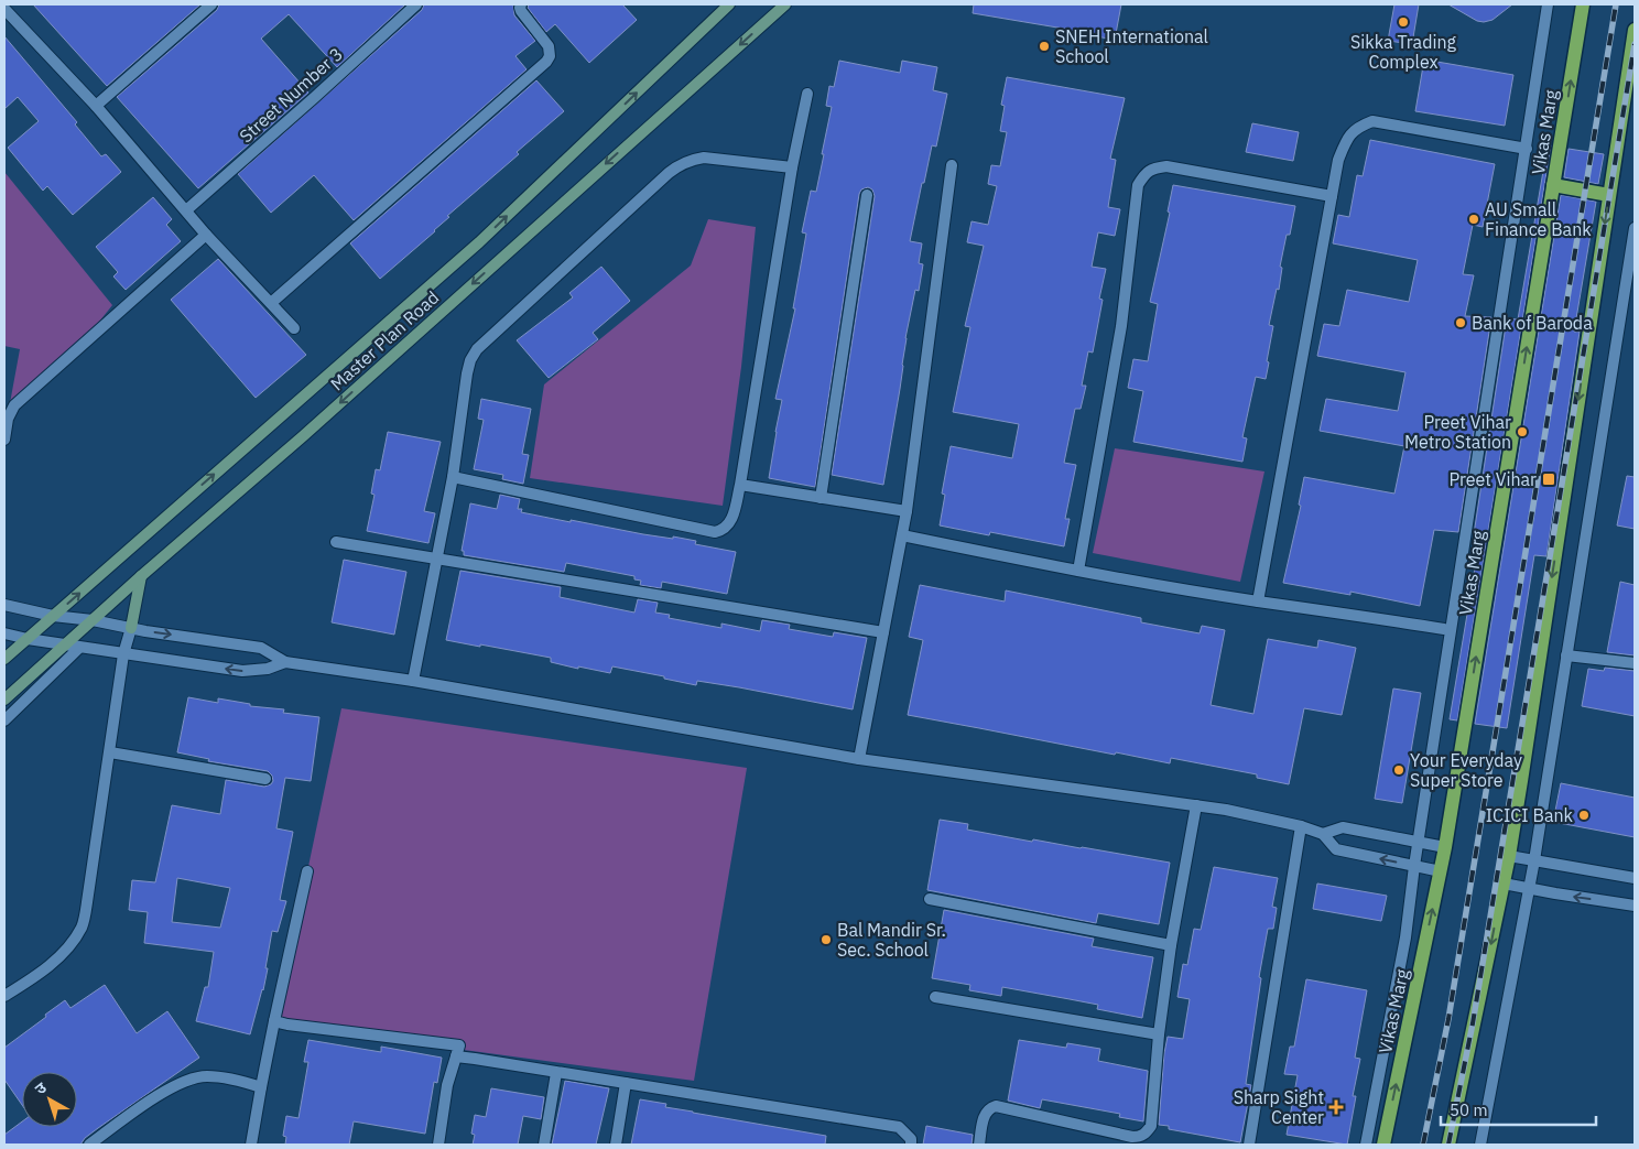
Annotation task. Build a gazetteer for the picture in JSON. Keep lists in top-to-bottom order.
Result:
{
  "streets": {
    "main road": ["Vikas Marg", "Master Plan Road"],
    "street": ["Street Number 3"]
  },
  "places": {
    "other": [
      "Sikka Trading Complex",
      "SNEH International School",
      "AU Small Finance Bank",
      "Bank of Baroda",
      "Preet Vihar Metro Station",
      "Your Everyday Super Store",
      "ICICI Bank",
      "Bal Mandir Sr. Sec. School"
    ],
    "transit": ["Preet Vihar"],
    "health": ["Sharp Sight Center"]
  },
  "scale_bar": "50 m",
  "north": "top left"
}
